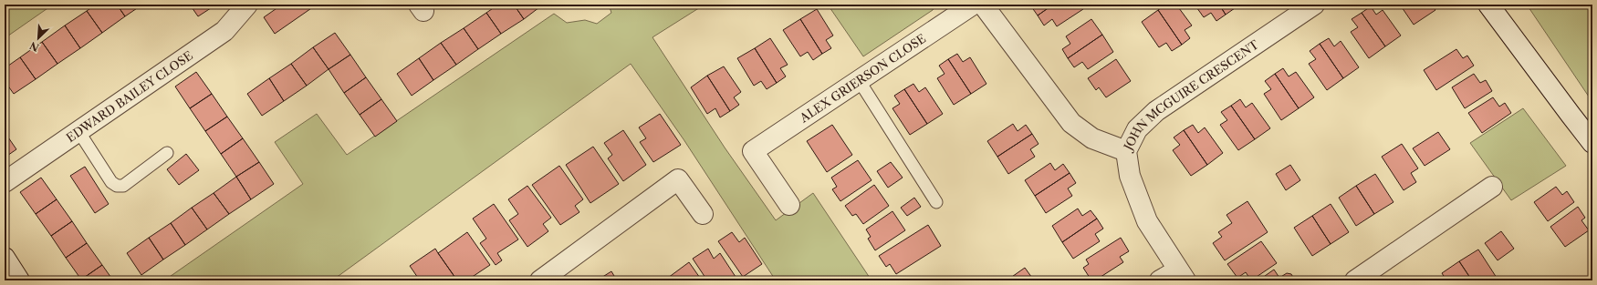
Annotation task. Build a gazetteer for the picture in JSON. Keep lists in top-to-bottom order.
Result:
{
  "streets": {
    "street": ["ALEX GRIERSON CLOSE", "EDWARD BAILEY CLOSE", "JOHN MCGUIRE CRESCENT"]
  },
  "north": "bottom left"
}
